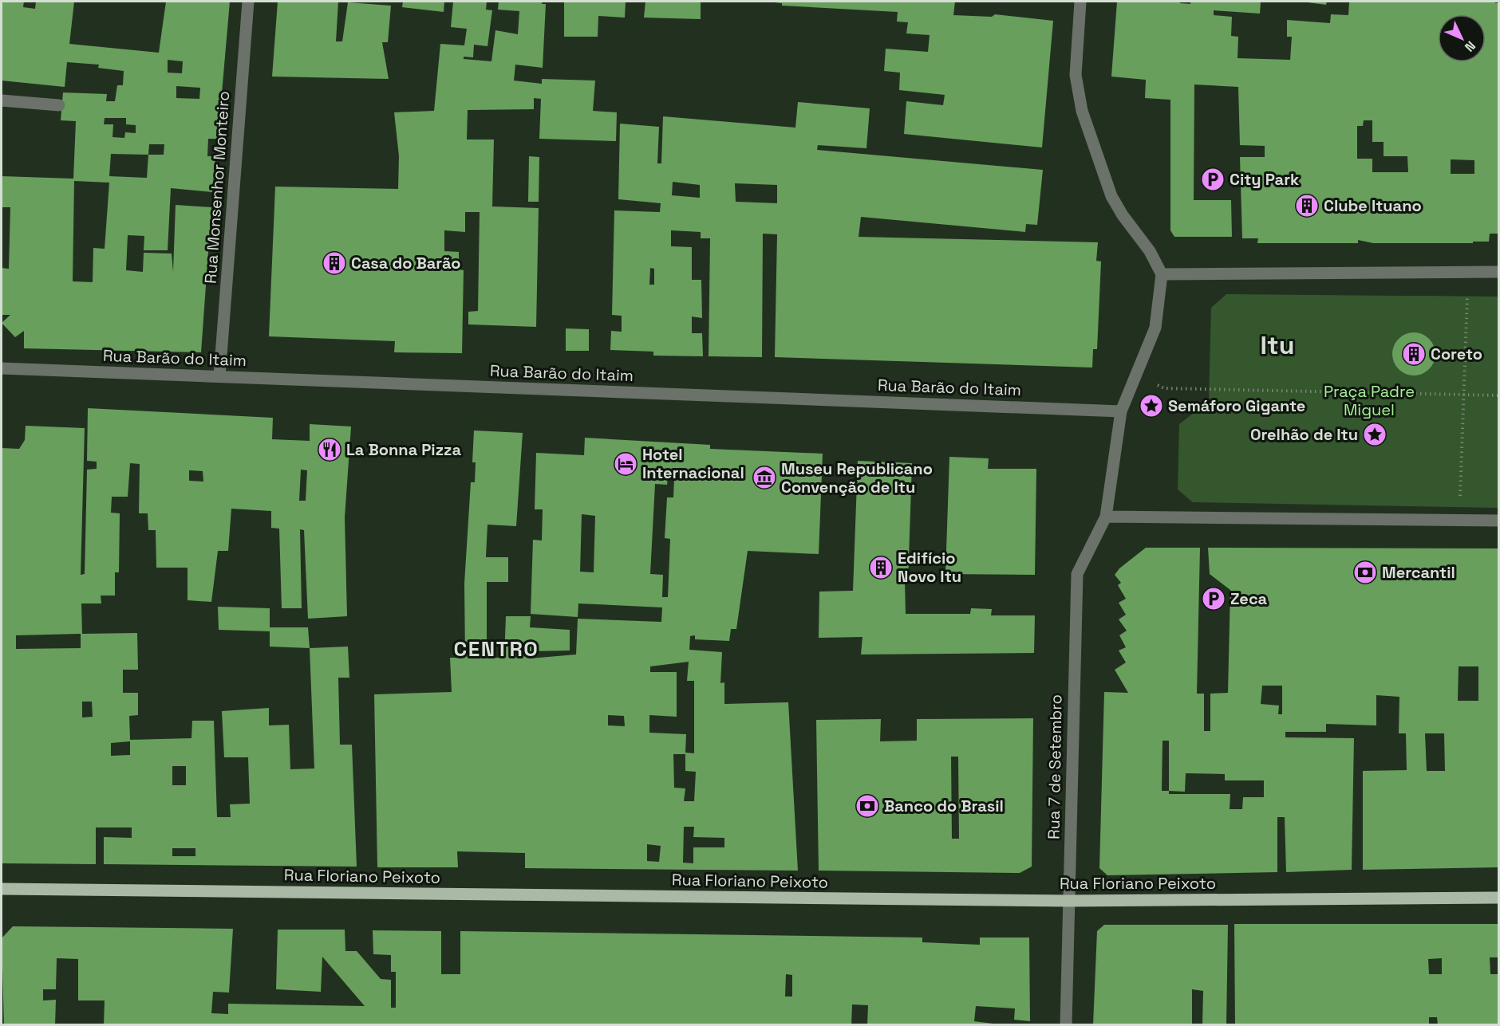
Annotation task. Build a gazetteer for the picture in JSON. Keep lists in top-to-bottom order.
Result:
{
  "streets": {
    "main road": ["Rua Floriano Peixoto"],
    "street": ["Rua Monsenhor Monteiro", "Rua Barão do Itaim", "Rua 7 de Setembro"]
  },
  "crossings": [
    ["Rua Monsenhor Monteiro", "Rua Barão do Itaim"],
    ["Rua 7 de Setembro", "Rua Floriano Peixoto"]
  ],
  "districts": ["Itu", "CENTRO"],
  "parks": ["Praça Padre Miguel"],
  "places": {
    "parking": ["City Park", "Zeca"],
    "building": [
      "Clube Ituano",
      "Casa do Barão",
      "Coreto",
      "Edifício Novo Itu"
    ],
    "place": ["Semáforo Gigante", "Orelhão de Itu"],
    "restaurant": ["La Bonna Pizza"],
    "hotel": ["Hotel Internacional"],
    "museum": ["Museu Republicano Convenção de Itu"],
    "bank": ["Mercantil", "Banco do Brasil"]
  },
  "north": "bottom right"
}
